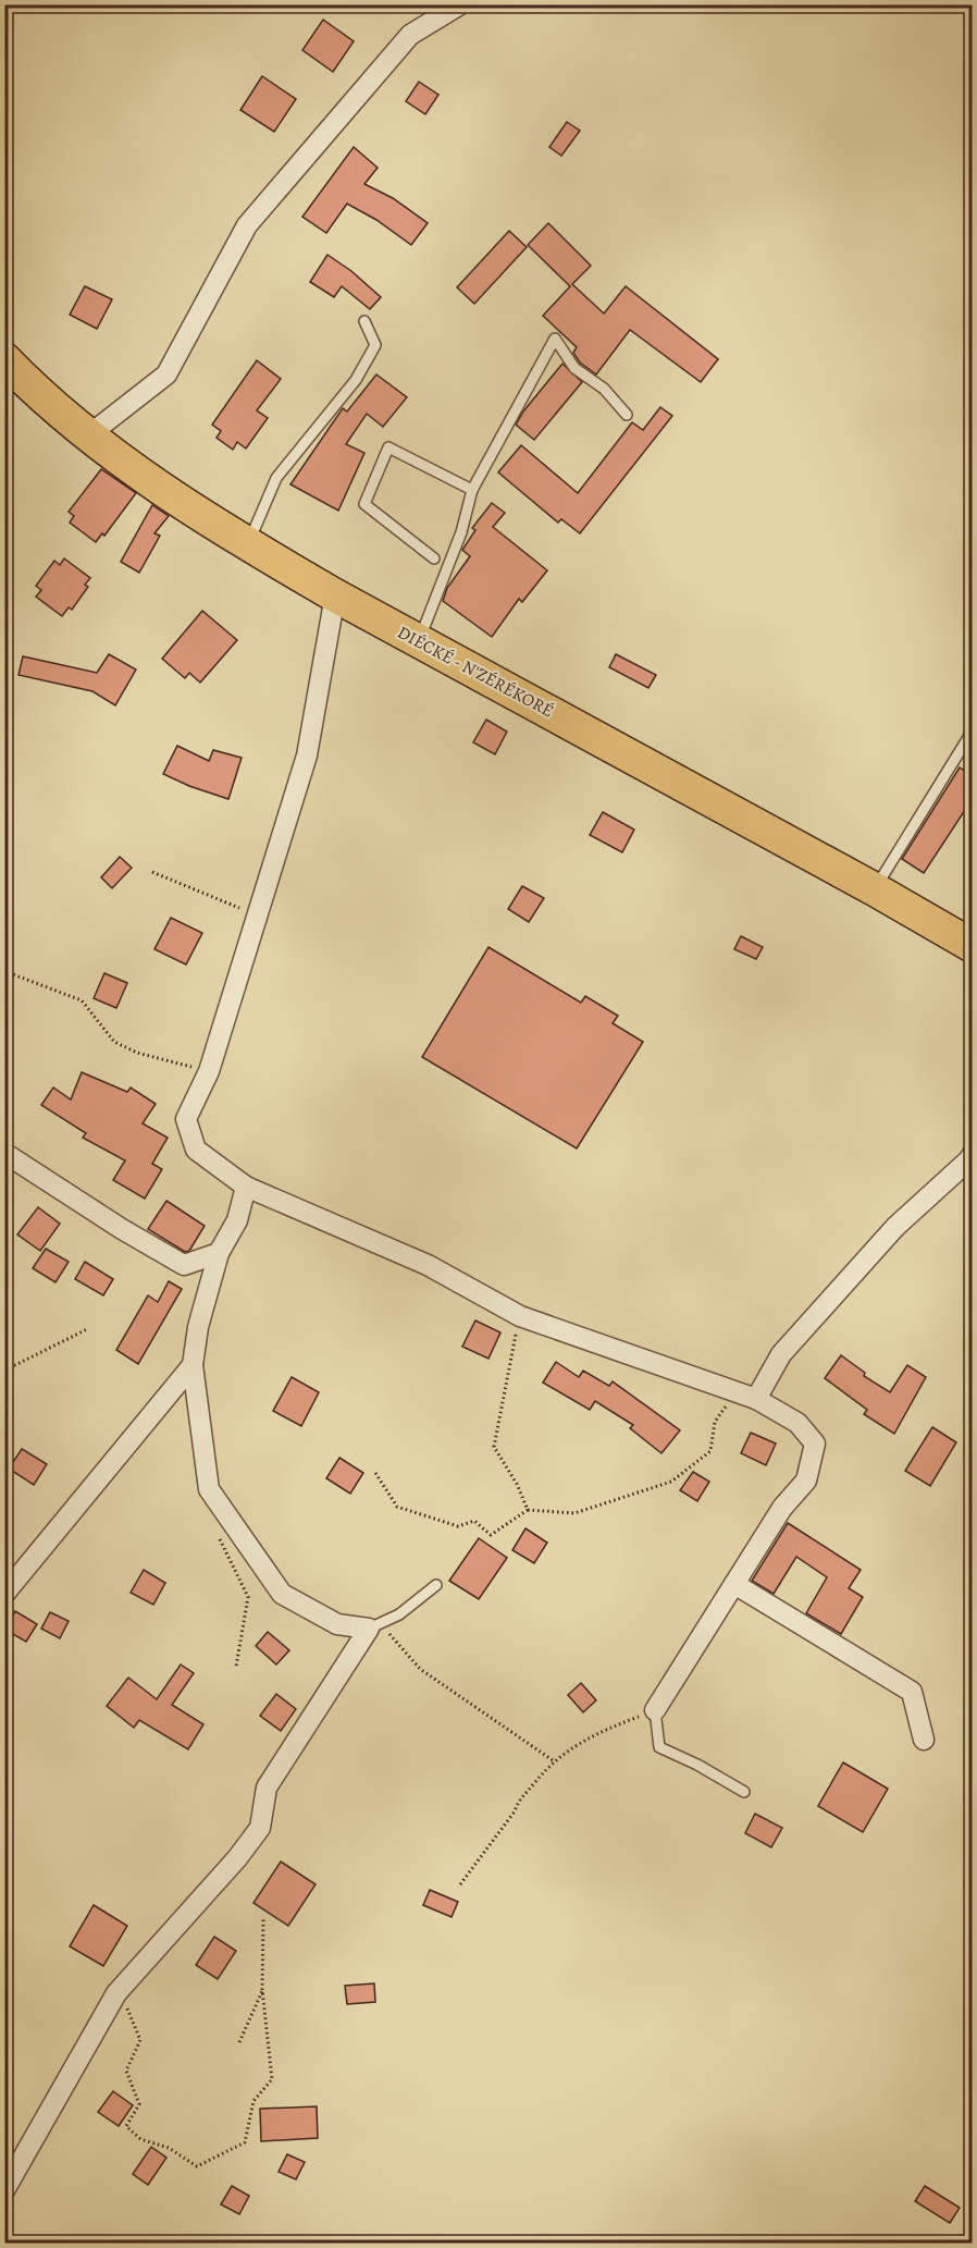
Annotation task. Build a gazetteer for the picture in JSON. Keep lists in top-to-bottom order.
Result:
{
  "streets": {
    "highway": ["DIÉCKÉ - N'ZÉRÉKORÉ"]
  }
}
